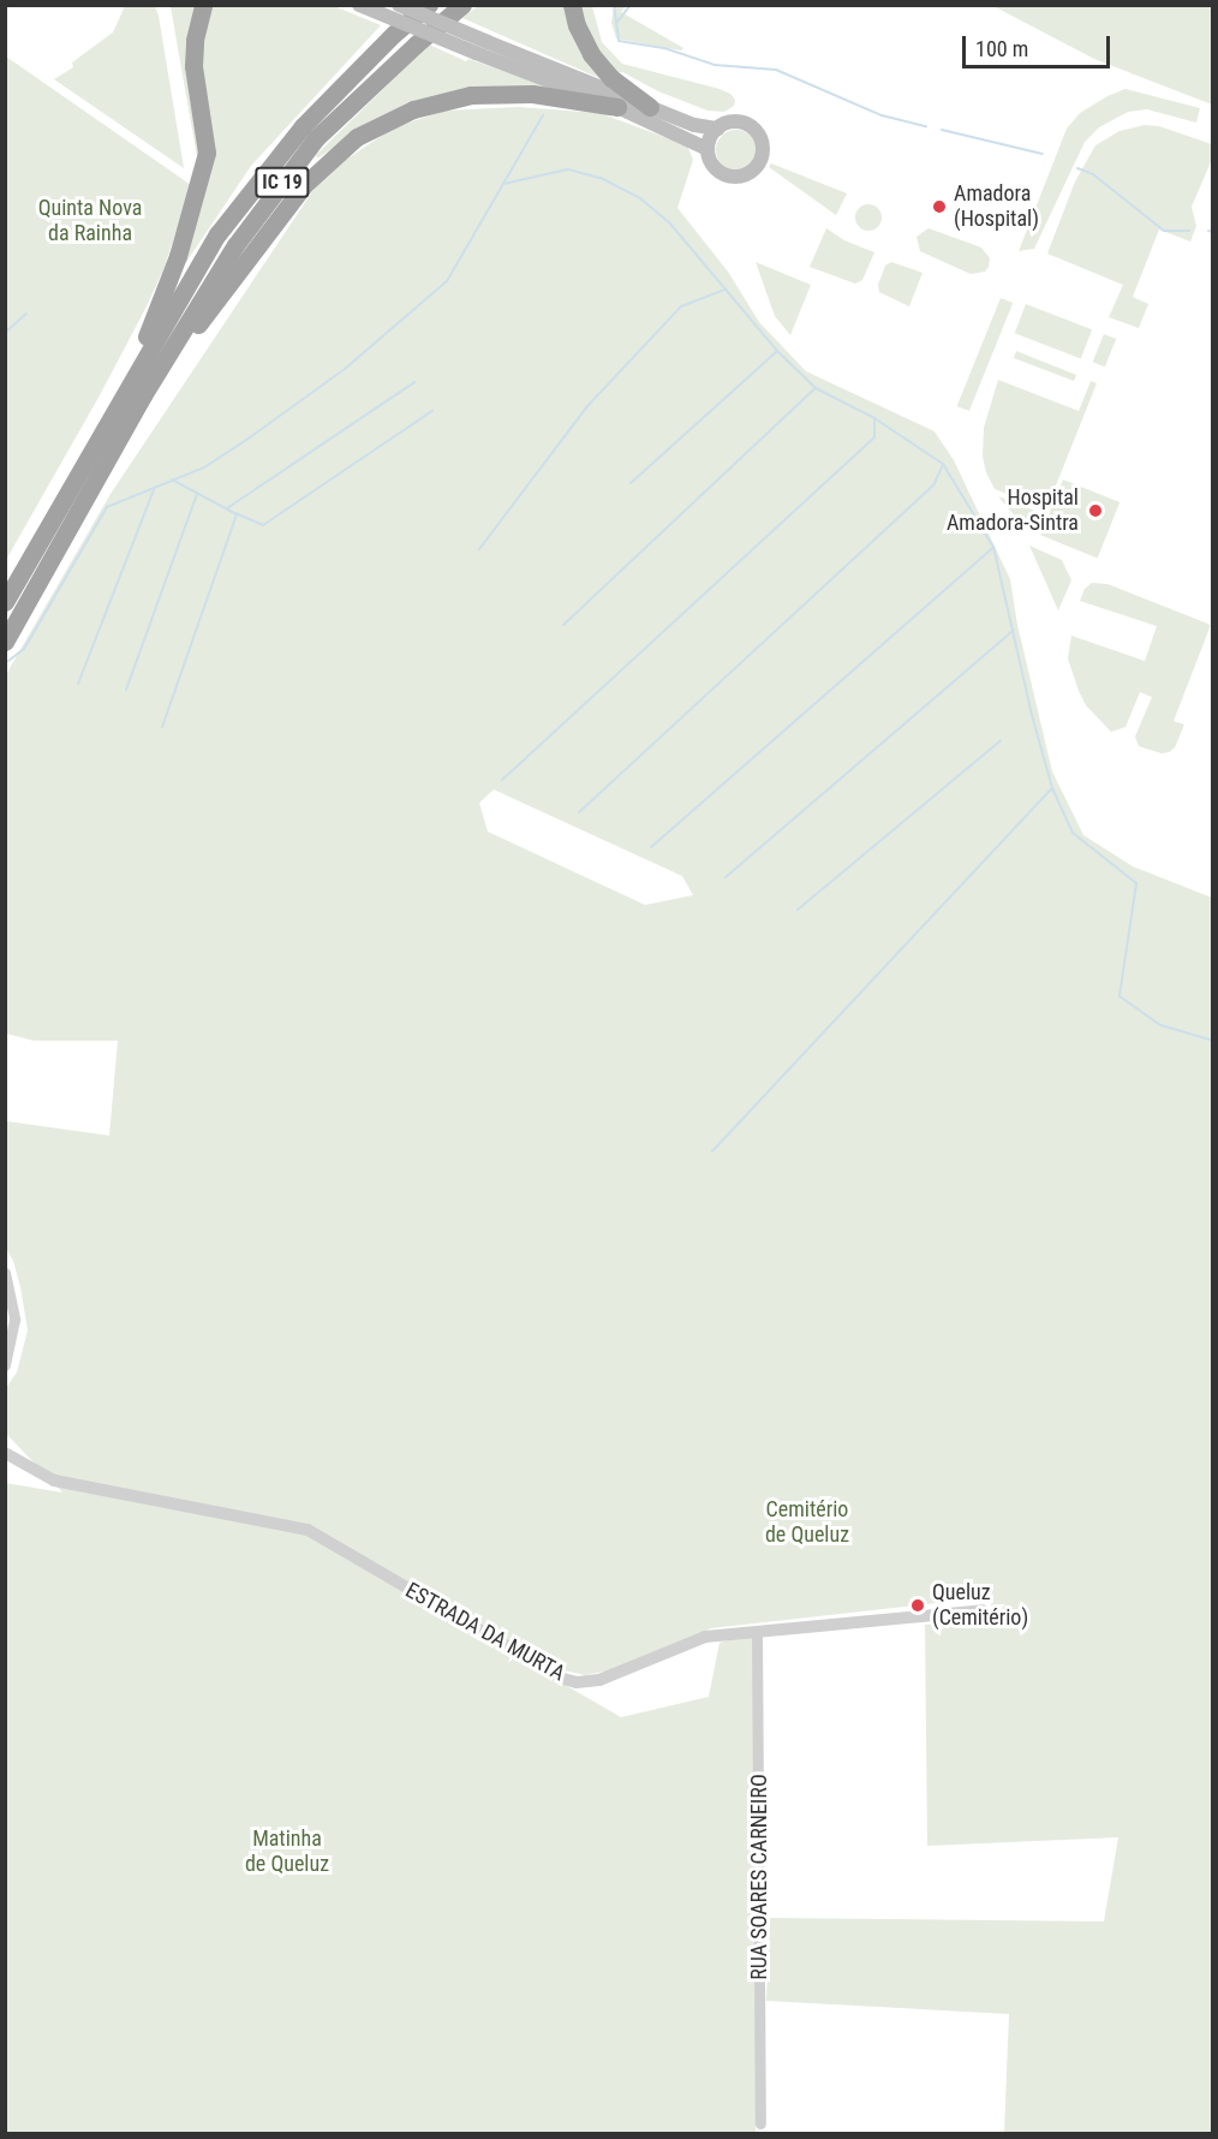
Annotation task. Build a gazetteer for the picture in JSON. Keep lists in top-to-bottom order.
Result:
{
  "streets": {
    "highway": ["IC 19"],
    "street": ["ESTRADA DA MURTA", "RUA SOARES CARNEIRO"]
  },
  "crossings": [
    ["ESTRADA DA MURTA", "RUA SOARES CARNEIRO"]
  ],
  "parks": ["Quinta Nova da Rainha", "Cemitério de Queluz", "Matinha de Queluz"],
  "places": ["Amadora (Hospital)", "Hospital Amadora-Sintra", "Queluz (Cemitério)"],
  "scale_bar": "100 m"
}
